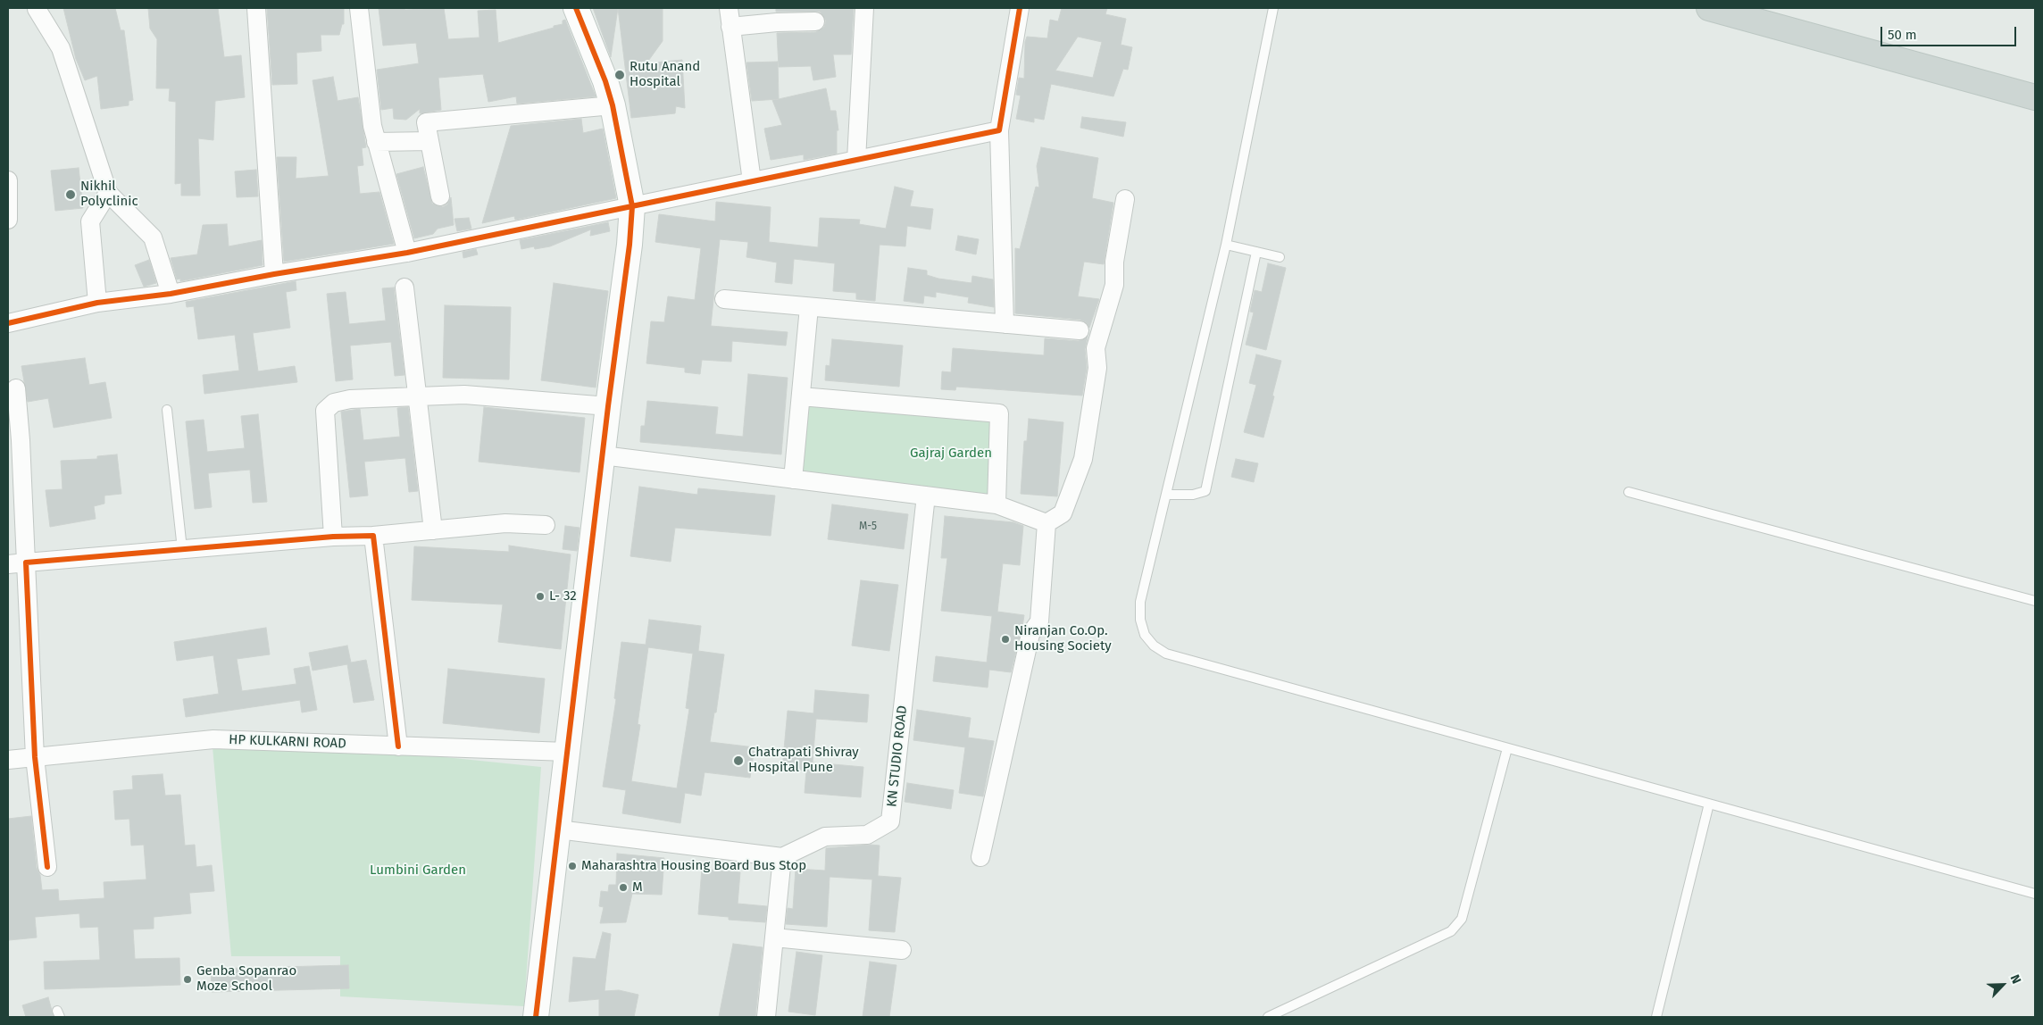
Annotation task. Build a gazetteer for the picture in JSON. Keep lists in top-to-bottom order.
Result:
{
  "streets": {
    "street": ["HP KULKARNI ROAD", "KN STUDIO ROAD"]
  },
  "parks": ["Gajraj Garden", "Lumbini Garden"],
  "places": [
    "Rutu Anand Hospital",
    "Nikhil Polyclinic",
    "L- 32",
    "Niranjan Co.Op. Housing Society",
    "Chatrapati Shivray Hospital Pune",
    "Maharashtra Housing Board Bus Stop",
    "M",
    "Genba Sopanrao Moze School"
  ],
  "house_numbers": ["M-5"],
  "scale_bar": "50 m",
  "north": "top right"
}
